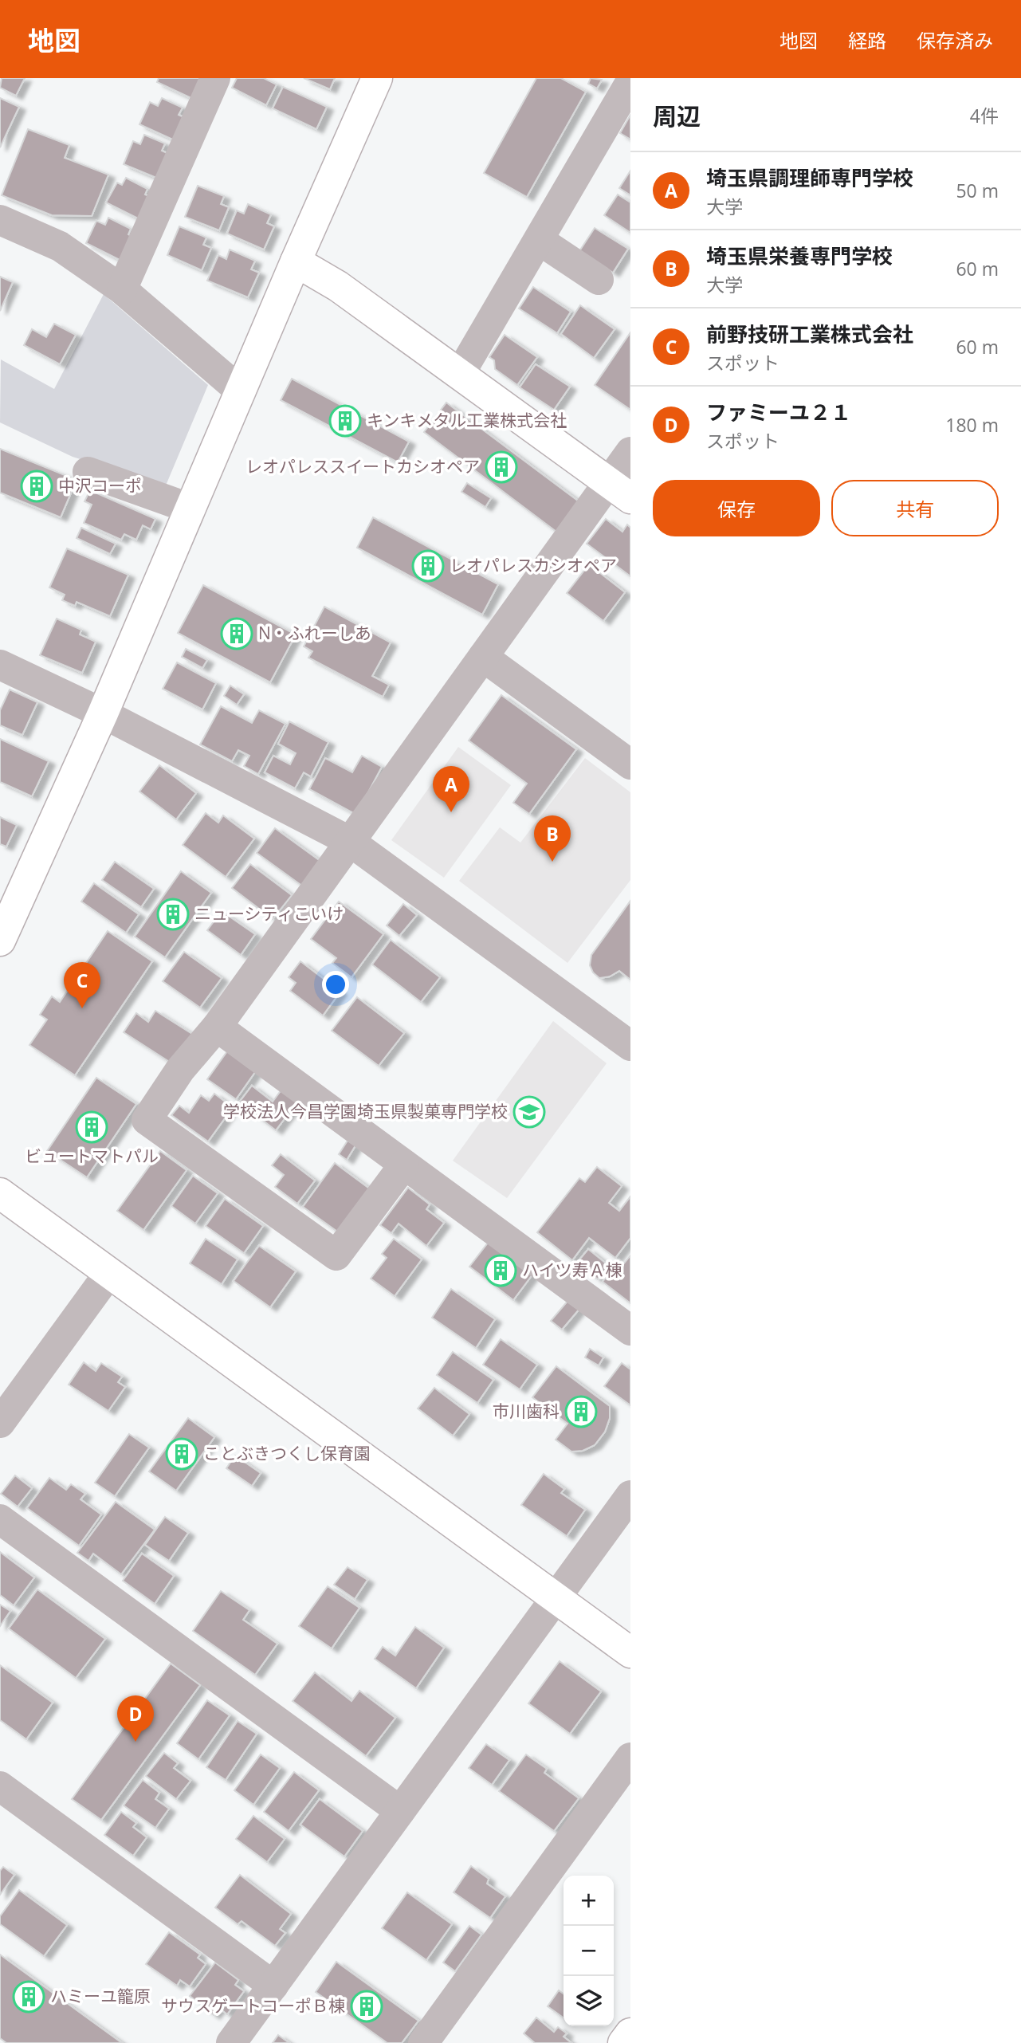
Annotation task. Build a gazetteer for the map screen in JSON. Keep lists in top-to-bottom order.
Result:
{
  "places": {
    "building": [
      "キンキメタル工業株式会社",
      "レオパレススイートカシオペア",
      "中沢コーポ",
      "レオパレスカシオペア",
      "N・ふれーしあ",
      "ニューシティこいけ",
      "ビュートマトパル",
      "ハイツ寿Ａ棟",
      "市川歯科",
      "ことぶきつくし保育園",
      "ハミーユ籠原",
      "サウスゲートコーポＢ棟"
    ],
    "school or university": ["学校法人今昌学園埼玉県製菓専門学校"]
  },
  "page": {
    "header": "地図",
    "nav": ["地図", "経路", "保存済み"],
    "heading": ["周辺", "4件"],
    "list": [
      {
        "mark": "A",
        "name": "埼玉県調理師専門学校",
        "note": "大学",
        "value": "50 m"
      },
      {
        "mark": "B",
        "name": "埼玉県栄養専門学校",
        "note": "大学",
        "value": "60 m"
      },
      {
        "mark": "C",
        "name": "前野技研工業株式会社",
        "note": "スポット",
        "value": "60 m"
      },
      {
        "mark": "D",
        "name": "ファミーユ２１",
        "note": "スポット",
        "value": "180 m"
      }
    ],
    "buttons": ["保存", "共有"],
    "pins": [
      "A",
      "B",
      "C",
      "D"
    ],
    "map_buttons": ["+", "−"]
  }
}
